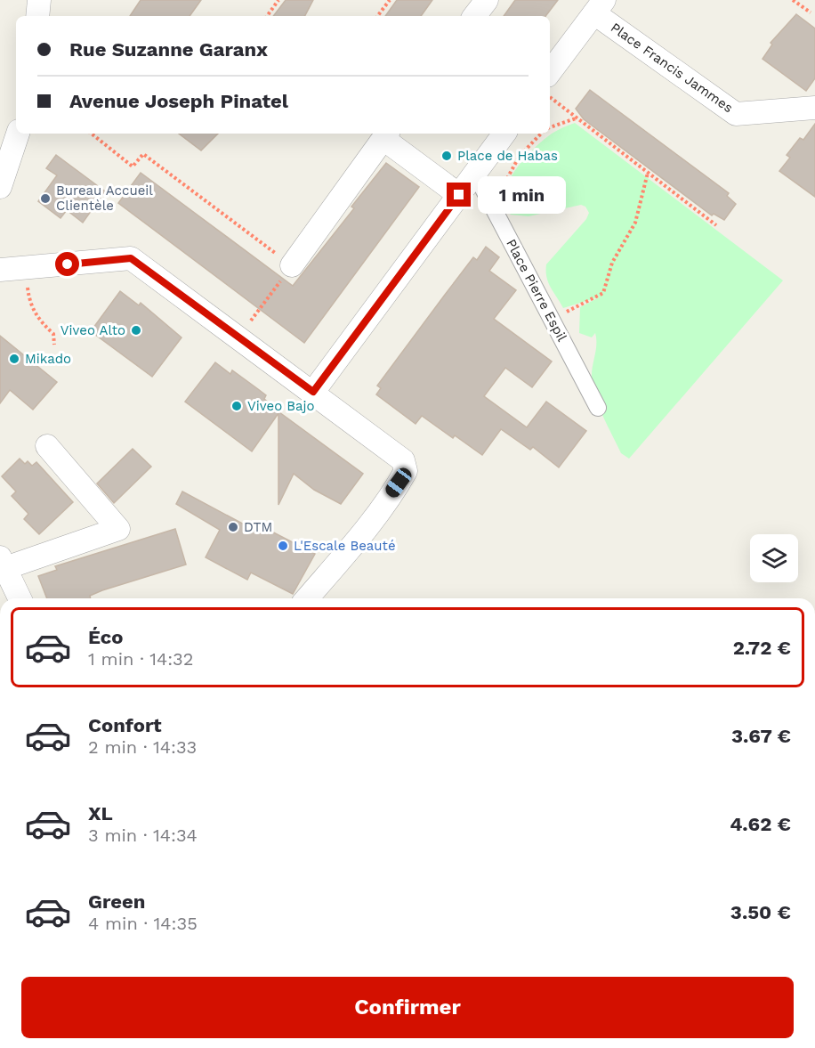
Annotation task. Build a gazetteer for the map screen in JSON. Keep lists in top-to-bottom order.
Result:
{
  "streets": {
    "street": ["Place Francis Jammes", "Place Pierre Espil"]
  },
  "places": [
    "Place de Habas",
    "Bureau Accueil Clientèle",
    "Viveo Alto",
    "Mikado",
    "Viveo Bajo",
    "DTM",
    "L'Escale Beauté"
  ],
  "page": {
    "banner": ["Rue Suzanne Garanx", "Avenue Joseph Pinatel"],
    "bubble": "1 min",
    "list": [
      {
        "name": "Éco",
        "note": "1 min · 14:32",
        "value": "2.72 €"
      },
      {
        "name": "Confort",
        "note": "2 min · 14:33",
        "value": "3.67 €"
      },
      {
        "name": "XL",
        "note": "3 min · 14:34",
        "value": "4.62 €"
      },
      {
        "name": "Green",
        "note": "4 min · 14:35",
        "value": "3.50 €"
      }
    ],
    "buttons": "Confirmer"
  }
}
